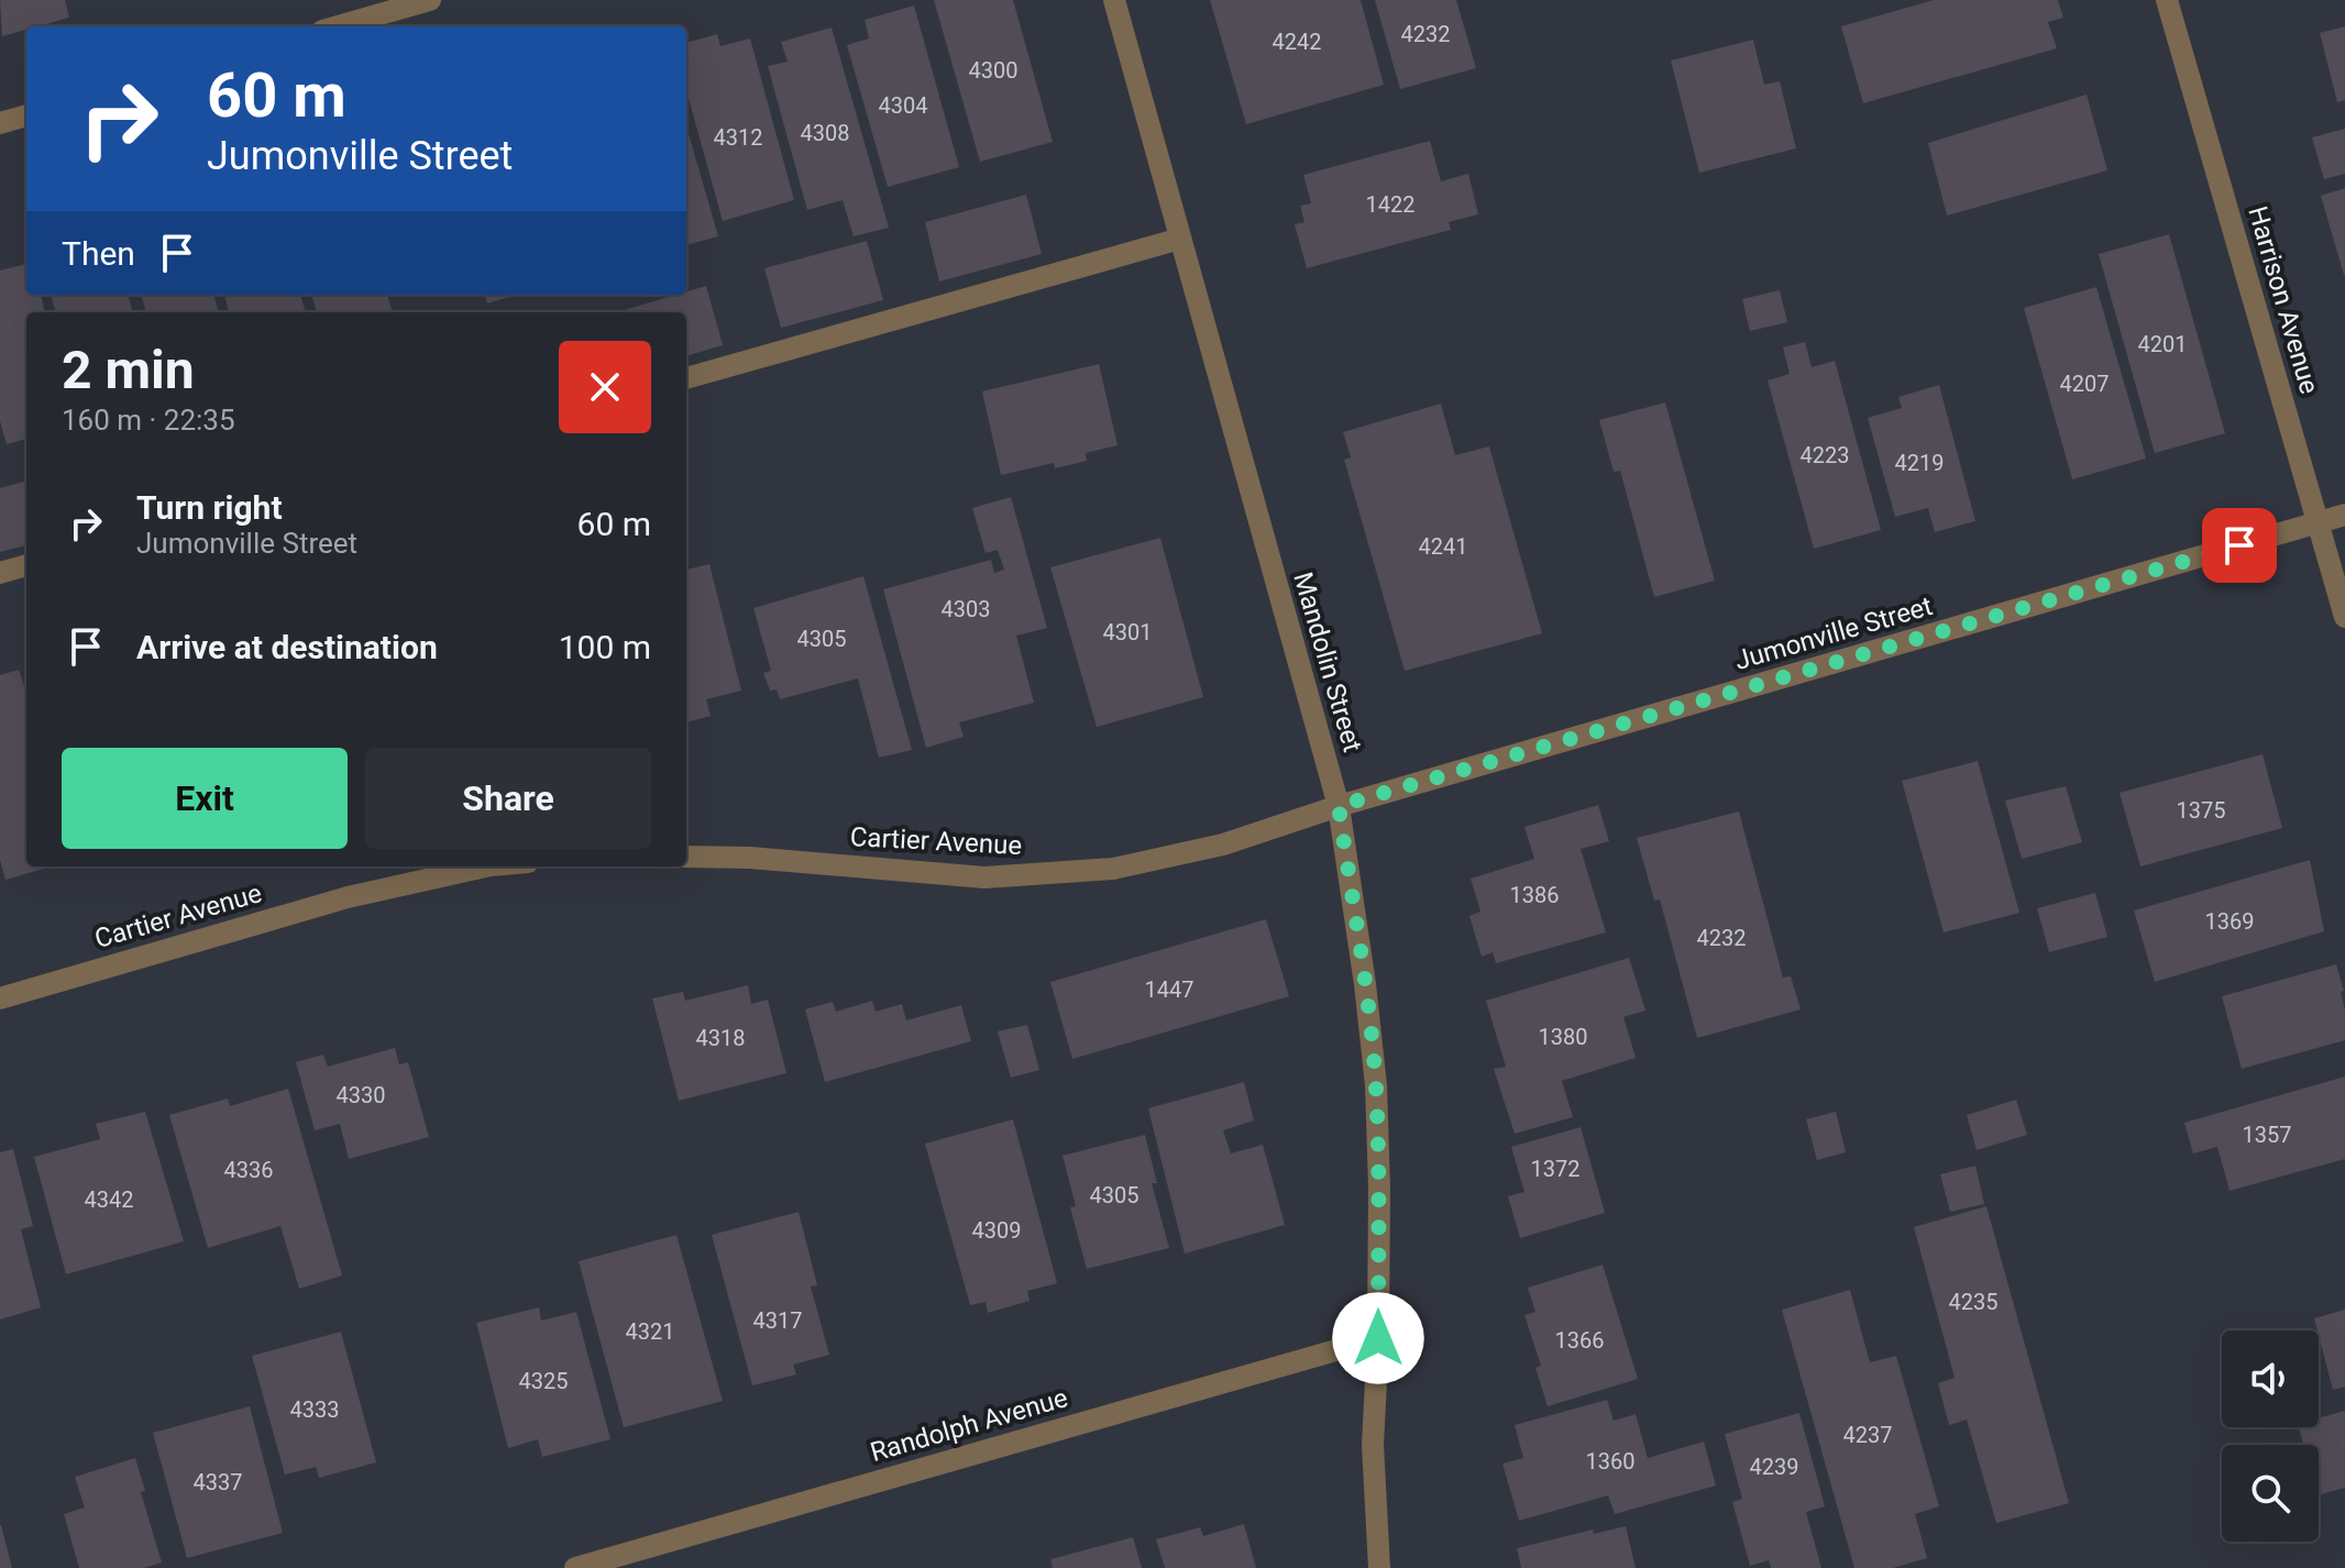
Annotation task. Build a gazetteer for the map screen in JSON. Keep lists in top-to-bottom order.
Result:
{
  "streets": {
    "street": [
      "Harrison Avenue",
      "Jumonville Street",
      "Mandolin Street",
      "Cartier Avenue",
      "Randolph Avenue"
    ]
  },
  "crossings": [
    ["Harrison Avenue", "Jumonville Street"],
    ["Jumonville Street", "Mandolin Street"],
    ["Jumonville Street", "Cartier Avenue"],
    ["Mandolin Street", "Cartier Avenue"],
    ["Mandolin Street", "Randolph Avenue"]
  ],
  "house_numbers": [
    "4232",
    "4242",
    "4300",
    "4304",
    "4308",
    "4312",
    "1422",
    "4201",
    "4207",
    "4223",
    "4219",
    "4241",
    "4303",
    "4301",
    "4305",
    "1375",
    "1386",
    "1369",
    "4232",
    "1447",
    "1380",
    "4318",
    "4330",
    "1357",
    "1372",
    "4336",
    "4305",
    "4342",
    "4309",
    "4235",
    "4317",
    "4321",
    "1366",
    "4325",
    "4333",
    "4237",
    "1360",
    "4239",
    "4337"
  ],
  "page": {
    "turn": ["60 m", "Jumonville Street"],
    "then": "Then",
    "heading": ["2 min", "160 m · 22:35"],
    "list": [
      {
        "name": "Turn right",
        "note": "Jumonville Street",
        "value": "60 m"
      },
      {
        "name": "Arrive at destination",
        "value": "100 m"
      }
    ],
    "buttons": ["Exit", "Share"]
  }
}
